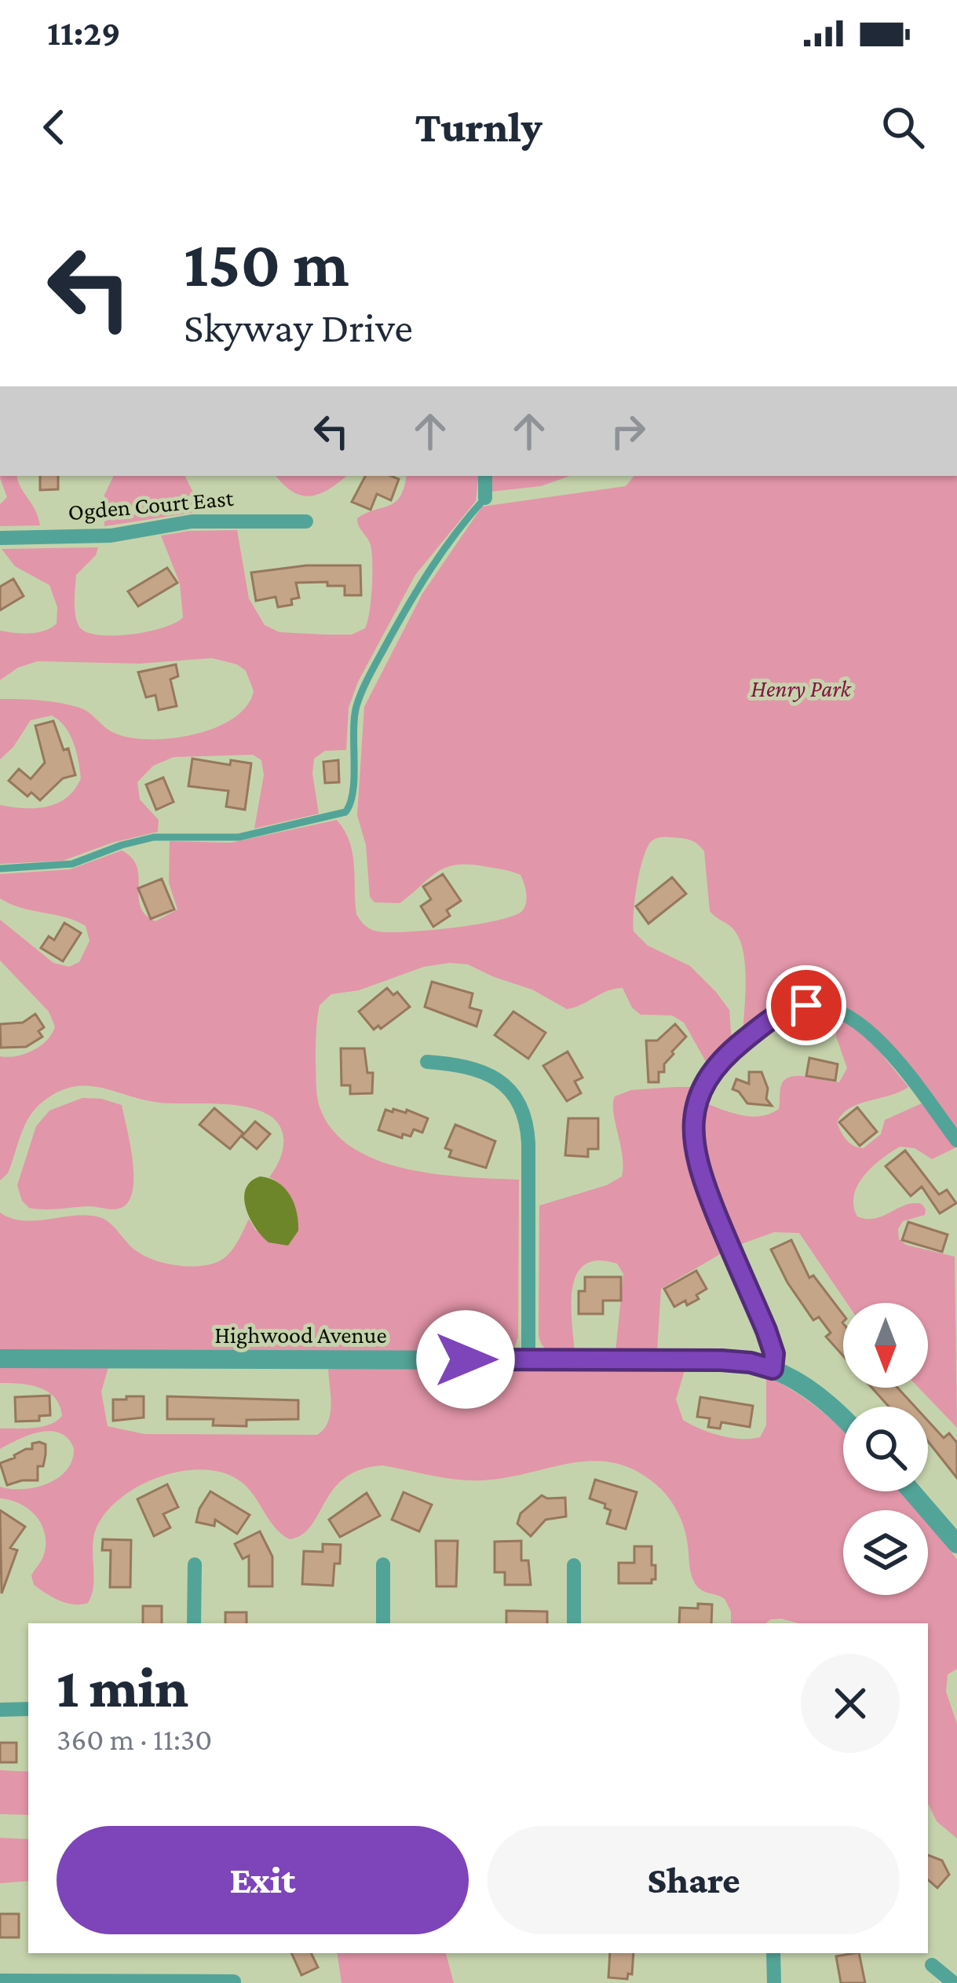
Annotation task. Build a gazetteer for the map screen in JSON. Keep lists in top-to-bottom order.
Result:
{
  "streets": {
    "street": ["Ogden Court East", "Highwood Avenue"]
  },
  "parks": ["Henry Park"],
  "north": "bottom",
  "page": {
    "status": "11:29",
    "header": "Turnly",
    "turn": ["150 m", "Skyway Drive"],
    "heading": ["1 min", "360 m · 11:30"],
    "buttons": ["Exit", "Share"]
  }
}
